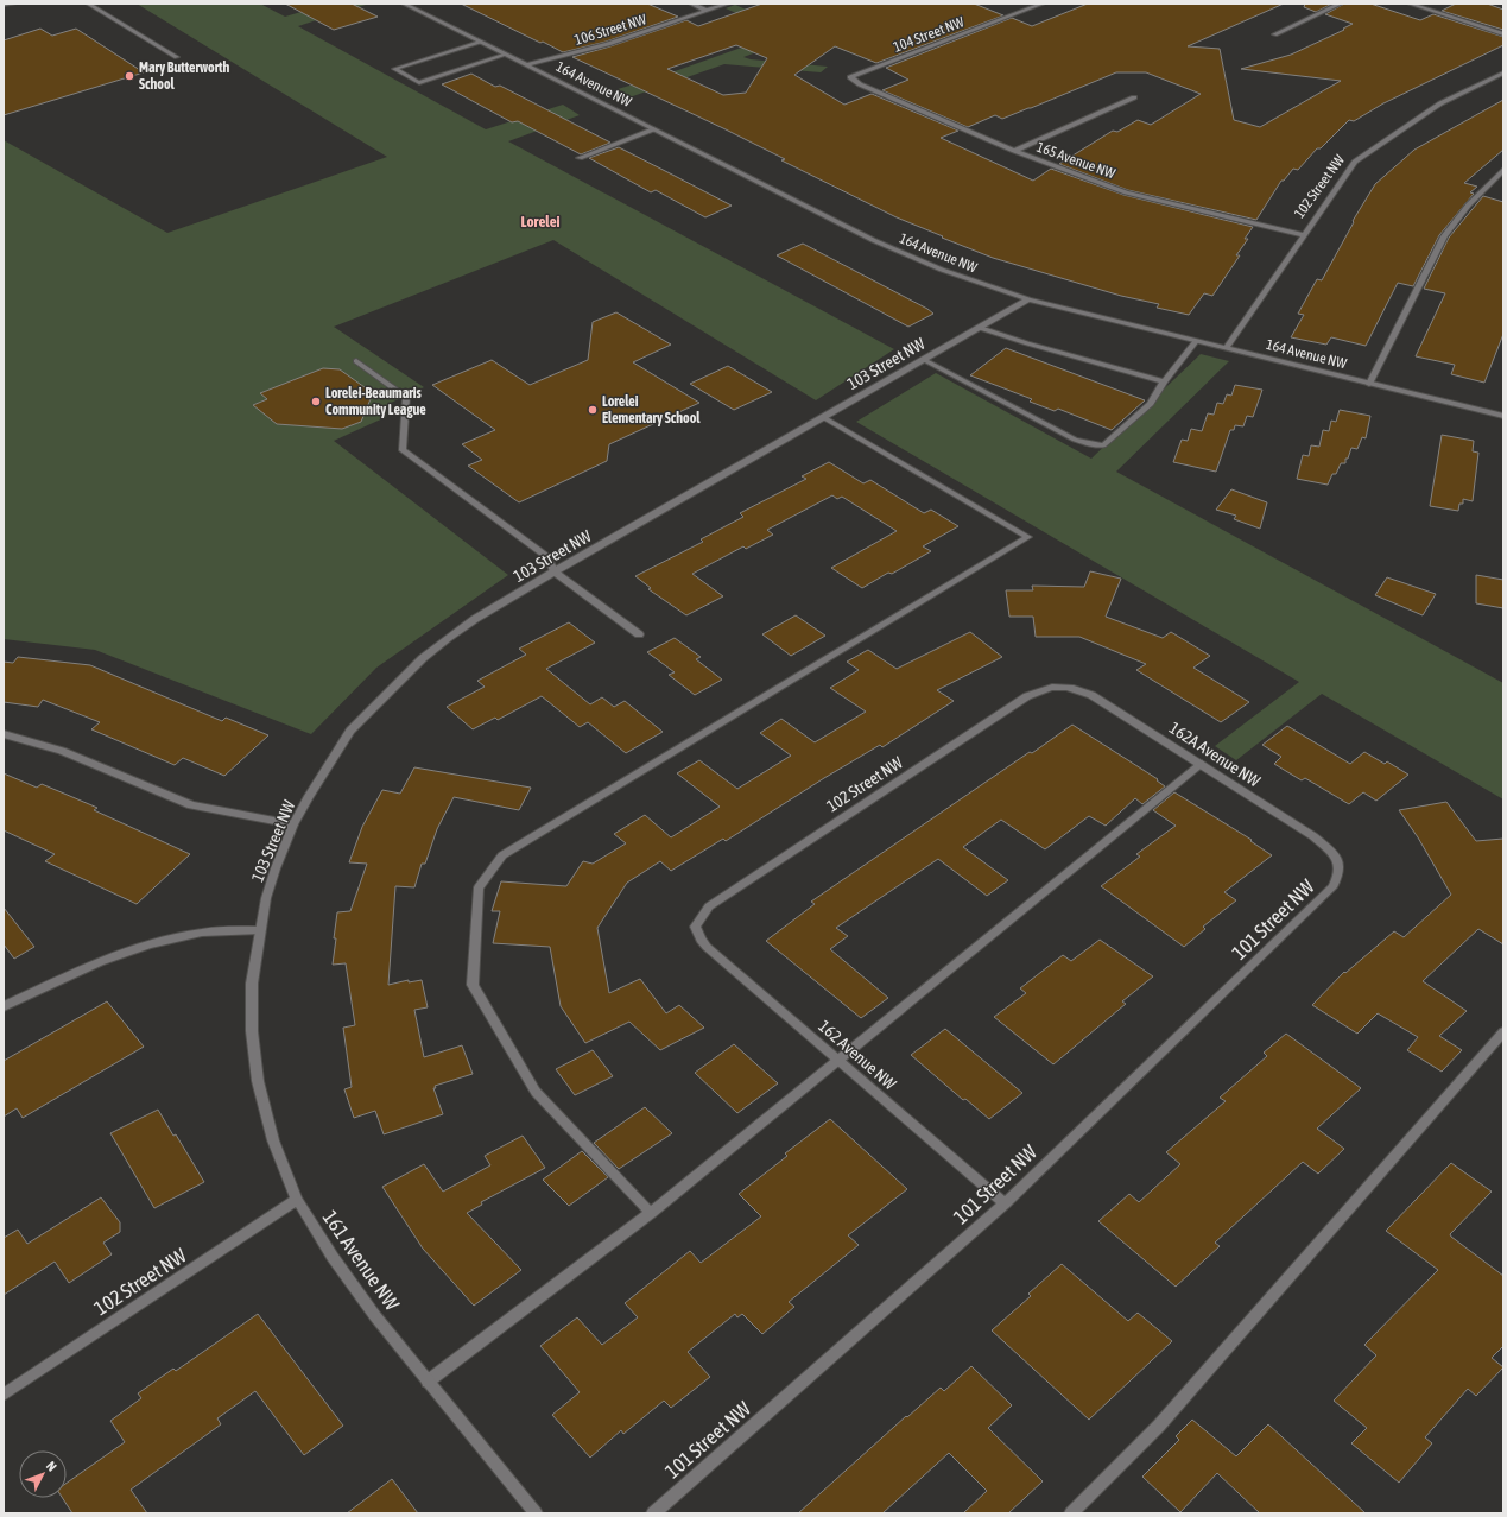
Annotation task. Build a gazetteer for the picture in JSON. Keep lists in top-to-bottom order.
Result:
{
  "streets": {
    "street": [
      "106 Street NW",
      "104 Street NW",
      "164 Avenue NW",
      "165 Avenue NW",
      "102 Street NW",
      "103 Street NW",
      "162A Avenue NW",
      "101 Street NW",
      "162 Avenue NW",
      "161 Avenue NW"
    ]
  },
  "crossings": [
    ["106 Street NW", "164 Avenue NW"],
    ["104 Street NW", "165 Avenue NW"],
    ["164 Avenue NW", "102 Street NW"],
    ["164 Avenue NW", "103 Street NW"],
    ["165 Avenue NW", "102 Street NW"],
    ["102 Street NW", "162A Avenue NW"],
    ["102 Street NW", "162 Avenue NW"],
    ["102 Street NW", "161 Avenue NW"],
    ["103 Street NW", "161 Avenue NW"],
    ["162A Avenue NW", "101 Street NW"],
    ["101 Street NW", "162 Avenue NW"]
  ],
  "districts": ["Lorelei"],
  "places": ["Mary Butterworth School", "Lorelei-Beaumaris Community League", "Lorelei Elementary School"],
  "north": "top right"
}
